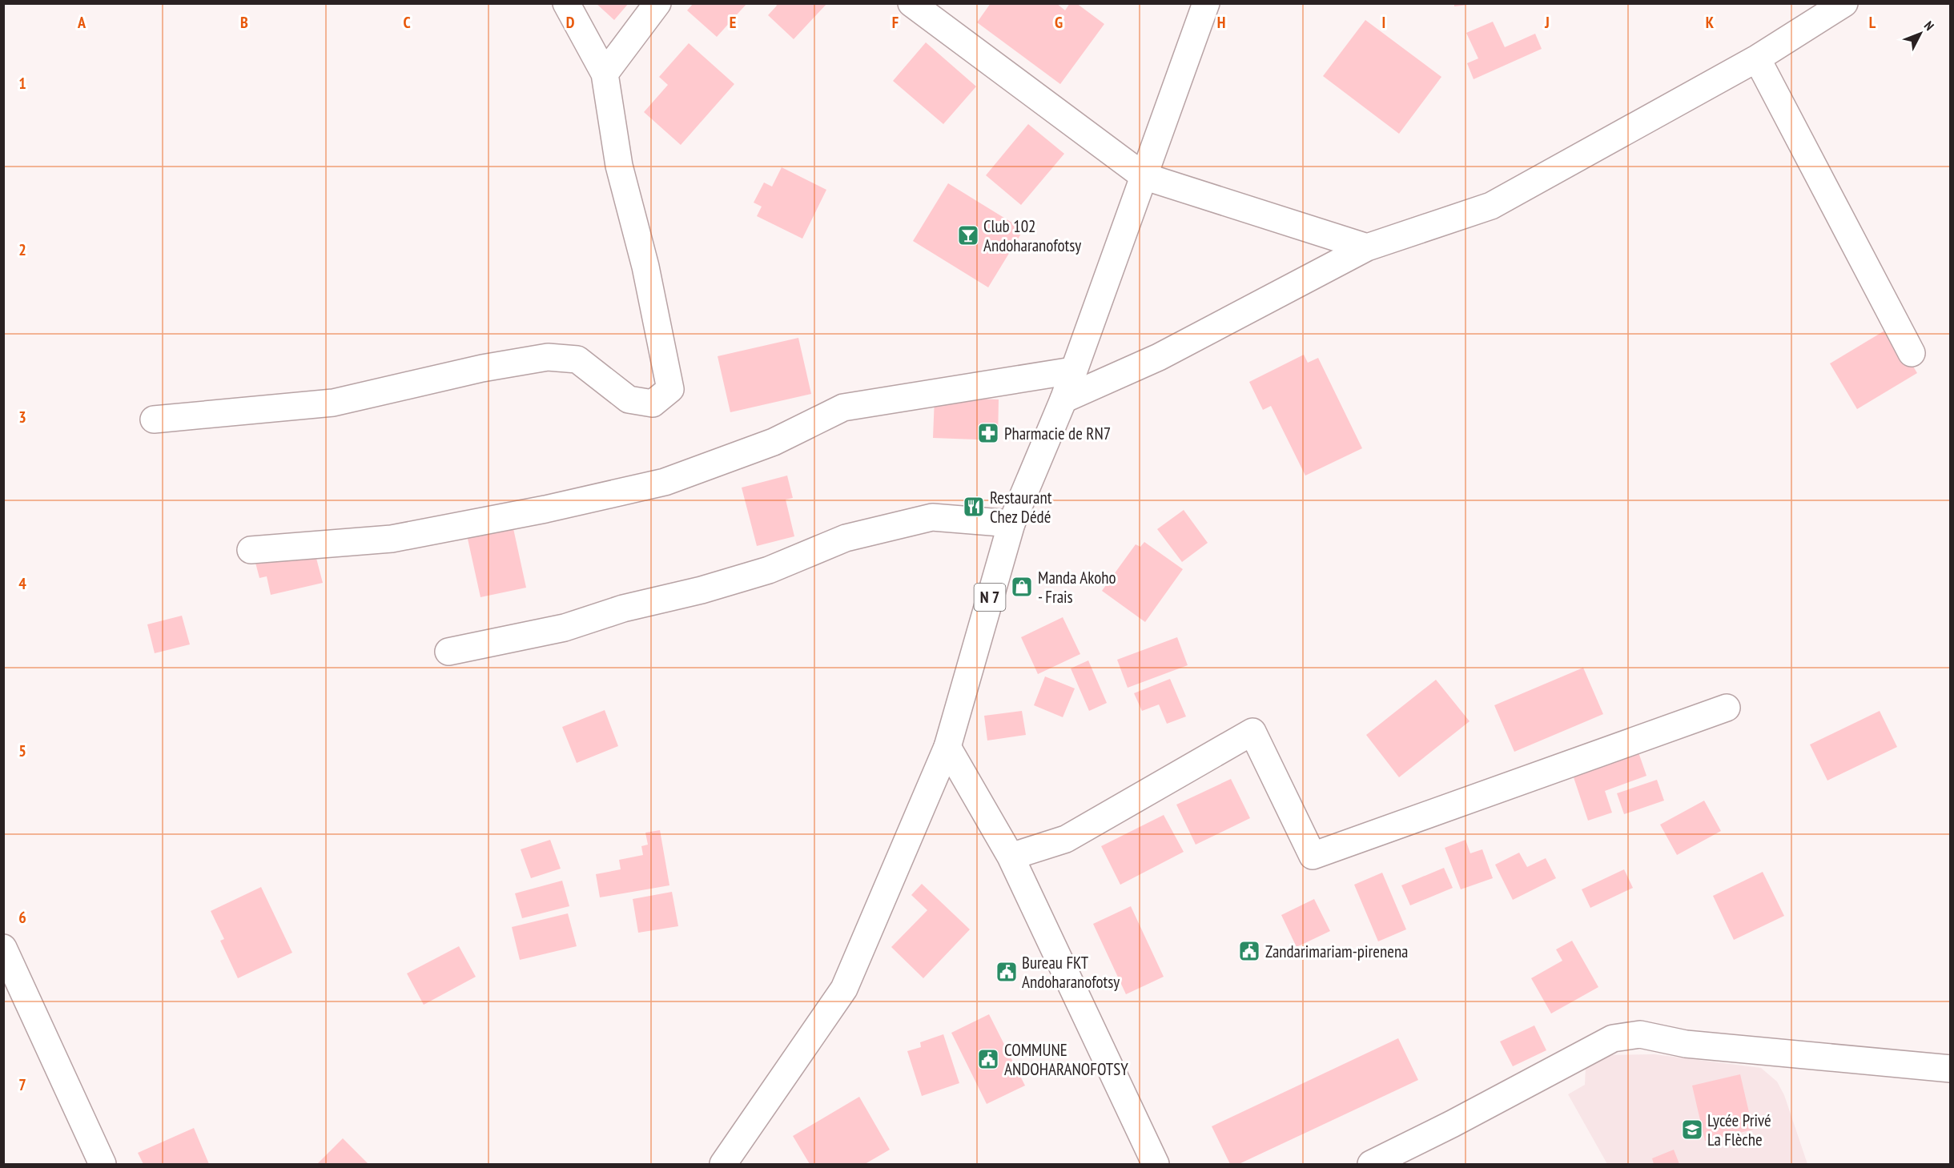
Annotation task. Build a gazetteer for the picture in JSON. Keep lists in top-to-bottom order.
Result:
{
  "streets": {
    "street": ["N 7"]
  },
  "places": {
    "bar": ["Club 102 Andoharanofotsy"],
    "pharmacy": ["Pharmacie de RN7"],
    "restaurant": ["Restaurant Chez Dédé"],
    "shop": ["Manda Akoho - Frais"],
    "public building": ["Zandarimariam-pirenena", "Bureau FKT Andoharanofotsy", "COMMUNE ANDOHARANOFOTSY"],
    "school or university": ["Lycée Privé La Flèche"]
  },
  "north": "top right",
  "grid": {
    "columns": [
      "A",
      "B",
      "C",
      "D",
      "E",
      "F",
      "G",
      "H",
      "I",
      "J",
      "K",
      "L"
    ],
    "rows": [
      "1",
      "2",
      "3",
      "4",
      "5",
      "6",
      "7"
    ]
  }
}
